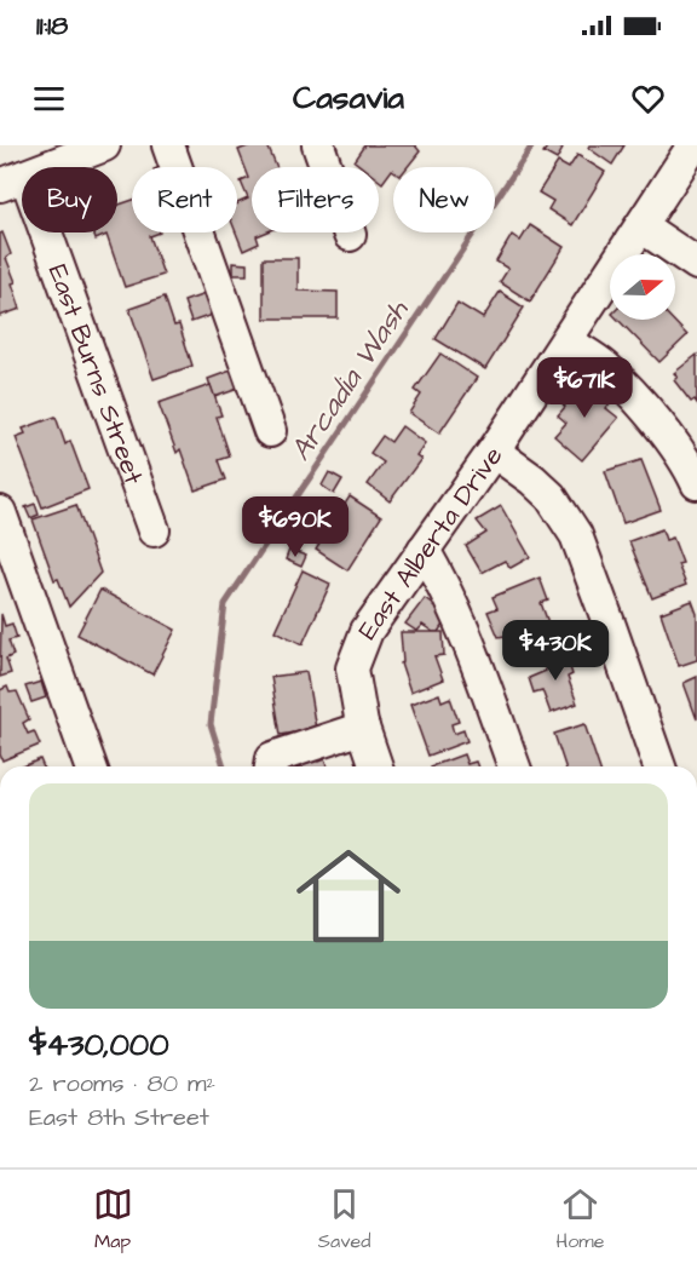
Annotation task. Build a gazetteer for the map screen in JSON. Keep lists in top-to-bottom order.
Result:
{
  "streets": {
    "street": ["East Burns Street", "East Alberta Drive"]
  },
  "water": ["Arcadia Wash"],
  "north": "right",
  "page": {
    "status": "11:18",
    "header": "Casavia",
    "chip": [
      "Buy",
      "Rent",
      "Filters",
      "New"
    ],
    "price": ["$671K", "$690K", "$430K"],
    "list": [
      {
        "name": "$430,000",
        "note": "2 rooms · 80 m² · East 8th Street"
      }
    ],
    "tabs": ["Map", "Saved", "Home"]
  }
}
